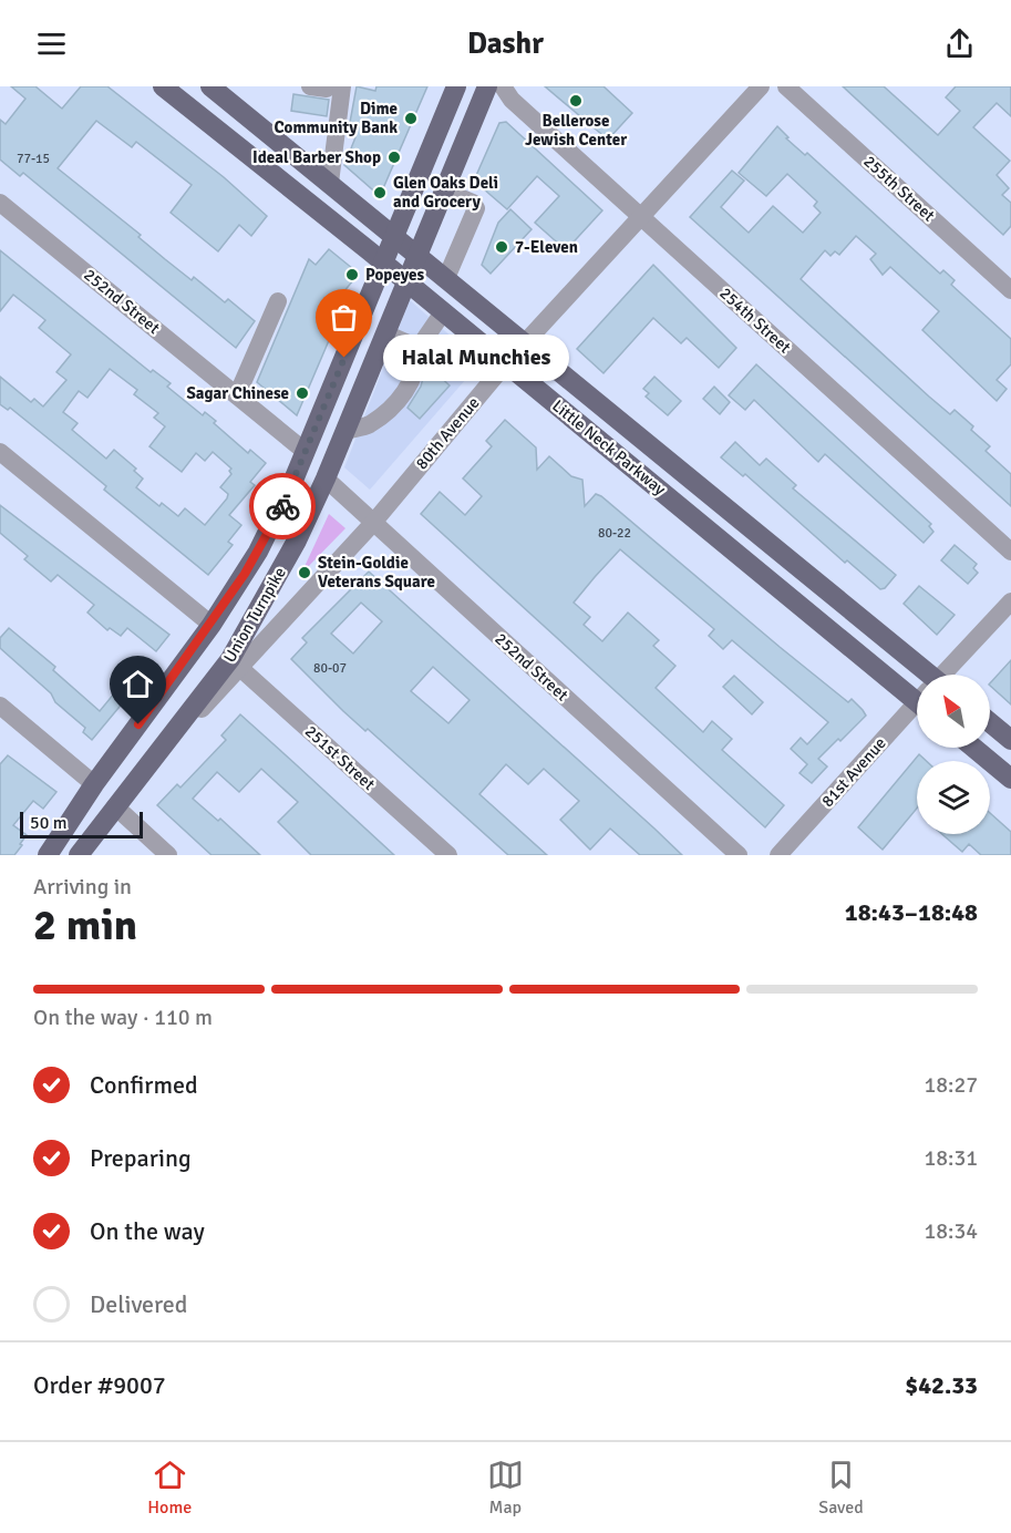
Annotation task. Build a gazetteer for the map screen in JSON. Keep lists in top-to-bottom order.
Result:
{
  "streets": {
    "main road": ["Little Neck Parkway", "Union Turnpike"],
    "street": [
      "255th Street",
      "252nd Street",
      "254th Street",
      "80th Avenue",
      "251st Street",
      "81st Avenue"
    ]
  },
  "crossings": [
    ["252nd Street", "80th Avenue"],
    ["252nd Street", "Union Turnpike"],
    ["254th Street", "80th Avenue"],
    ["80th Avenue", "Little Neck Parkway"],
    ["80th Avenue", "Union Turnpike"],
    ["80th Avenue", "251st Street"],
    ["Little Neck Parkway", "Union Turnpike"],
    ["Union Turnpike", "251st Street"]
  ],
  "places": [
    "Bellerose Jewish Center",
    "Dime Community Bank",
    "Ideal Barber Shop",
    "Glen Oaks Deli and Grocery",
    "7-Eleven",
    "Popeyes",
    "Halal Munchies",
    "Sagar Chinese",
    "Stein-Goldie Veterans Square"
  ],
  "house_numbers": ["77-15", "80-22", "80-07"],
  "scale_bar": "50 m",
  "north": "top left",
  "page": {
    "header": "Dashr",
    "bubble": "Halal Munchies",
    "scale": "50 m",
    "heading": ["2 min", "Arriving in", "18:43–18:48"],
    "panel": ["Order #9007", "$42.33"],
    "bar": "On the way · 110 m",
    "list": [
      ["Confirmed", "18:27"],
      ["Preparing", "18:31"],
      ["On the way", "18:34"],
      "Delivered"
    ],
    "tabs": ["Home", "Map", "Saved"]
  }
}
